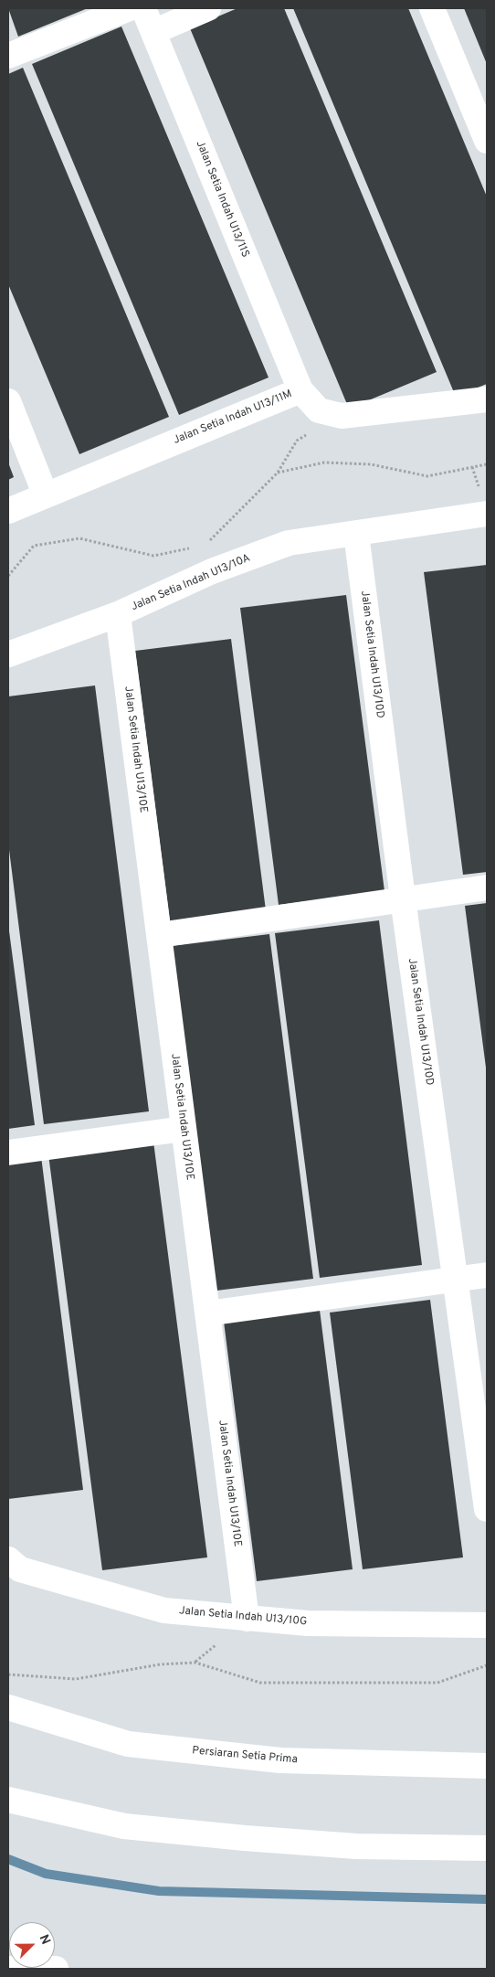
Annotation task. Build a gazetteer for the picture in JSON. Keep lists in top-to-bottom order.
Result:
{
  "streets": {
    "street": [
      "Jalan Setia Indah U13/11S",
      "Jalan Setia Indah U13/11M",
      "Jalan Setia Indah U13/10A",
      "Jalan Setia Indah U13/10D",
      "Jalan Setia Indah U13/10E",
      "Jalan Setia Indah U13/10G",
      "Persiaran Setia Prima"
    ]
  },
  "crossings": [
    ["Jalan Setia Indah U13/11S", "Jalan Setia Indah U13/11M"],
    ["Jalan Setia Indah U13/10A", "Jalan Setia Indah U13/10D"],
    ["Jalan Setia Indah U13/10A", "Jalan Setia Indah U13/10E"],
    ["Jalan Setia Indah U13/10E", "Jalan Setia Indah U13/10G"]
  ],
  "north": "top right"
}
